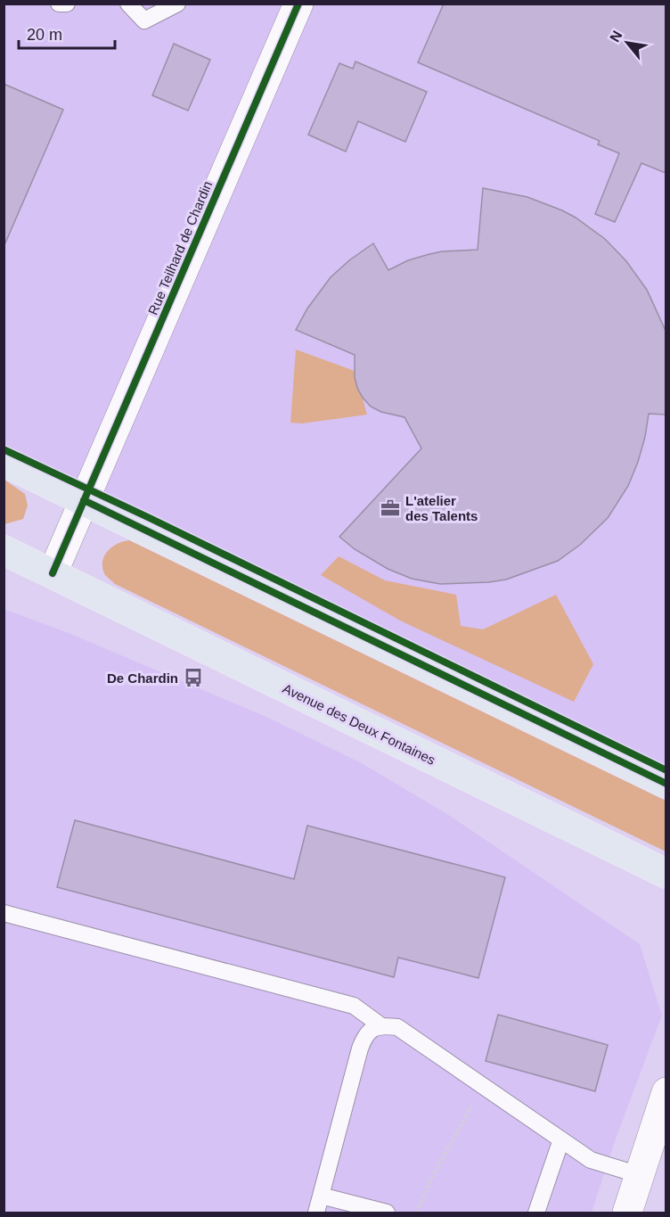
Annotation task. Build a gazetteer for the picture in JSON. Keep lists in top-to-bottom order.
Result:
{
  "streets": {
    "main road": ["Avenue des Deux Fontaines"],
    "street": ["Rue Teilhard de Chardin"]
  },
  "places": {
    "office": ["L'atelier des Talents"],
    "bus stop": ["De Chardin"]
  },
  "scale_bar": "20 m",
  "north": "top left"
}
